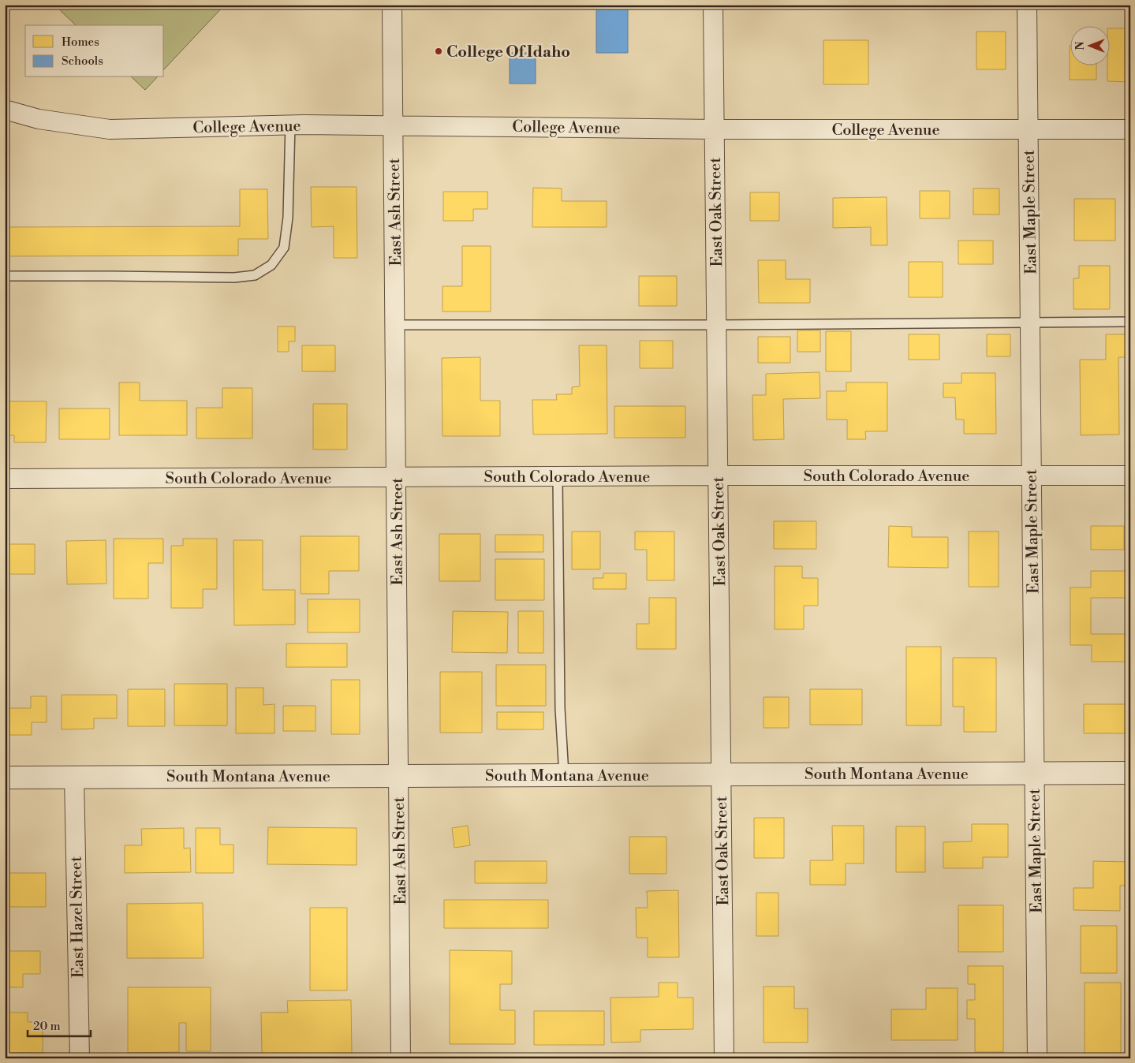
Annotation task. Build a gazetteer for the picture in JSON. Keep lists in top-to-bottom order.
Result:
{
  "streets": {
    "street": [
      "College Avenue",
      "East Ash Street",
      "East Oak Street",
      "East Maple Street",
      "South Colorado Avenue",
      "South Montana Avenue",
      "East Hazel Street"
    ]
  },
  "crossings": [
    ["College Avenue", "East Ash Street"],
    ["College Avenue", "East Oak Street"],
    ["College Avenue", "East Maple Street"],
    ["East Ash Street", "South Colorado Avenue"],
    ["East Ash Street", "South Montana Avenue"],
    ["East Oak Street", "South Colorado Avenue"],
    ["East Oak Street", "South Montana Avenue"],
    ["East Maple Street", "South Colorado Avenue"],
    ["East Maple Street", "South Montana Avenue"],
    ["South Montana Avenue", "East Hazel Street"]
  ],
  "places": ["College Of Idaho"],
  "legend": ["Homes", "Schools"],
  "scale_bar": "20 m",
  "north": "left"
}
